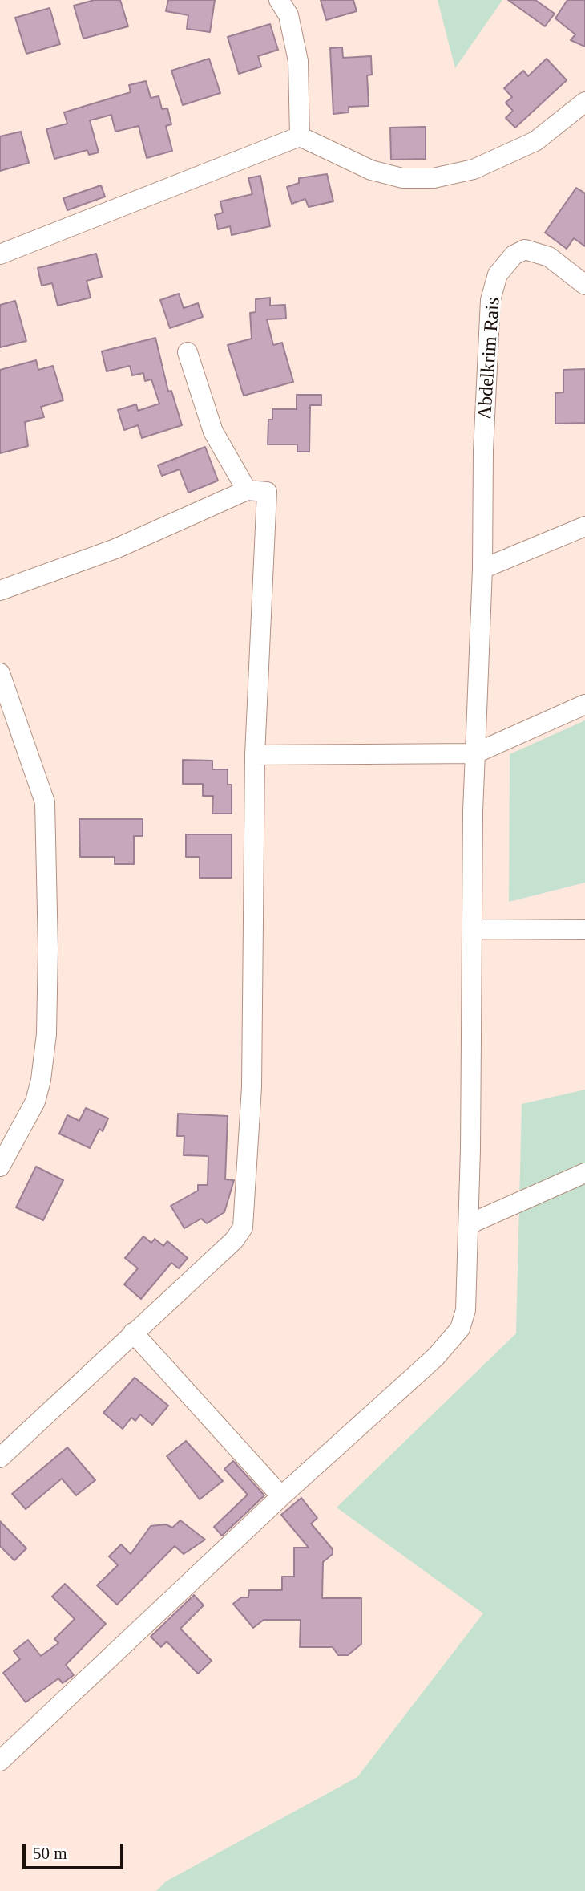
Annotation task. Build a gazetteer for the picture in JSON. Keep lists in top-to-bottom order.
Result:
{
  "streets": {
    "street": ["Abdelkrim Rais"]
  },
  "scale_bar": "50 m"
}
